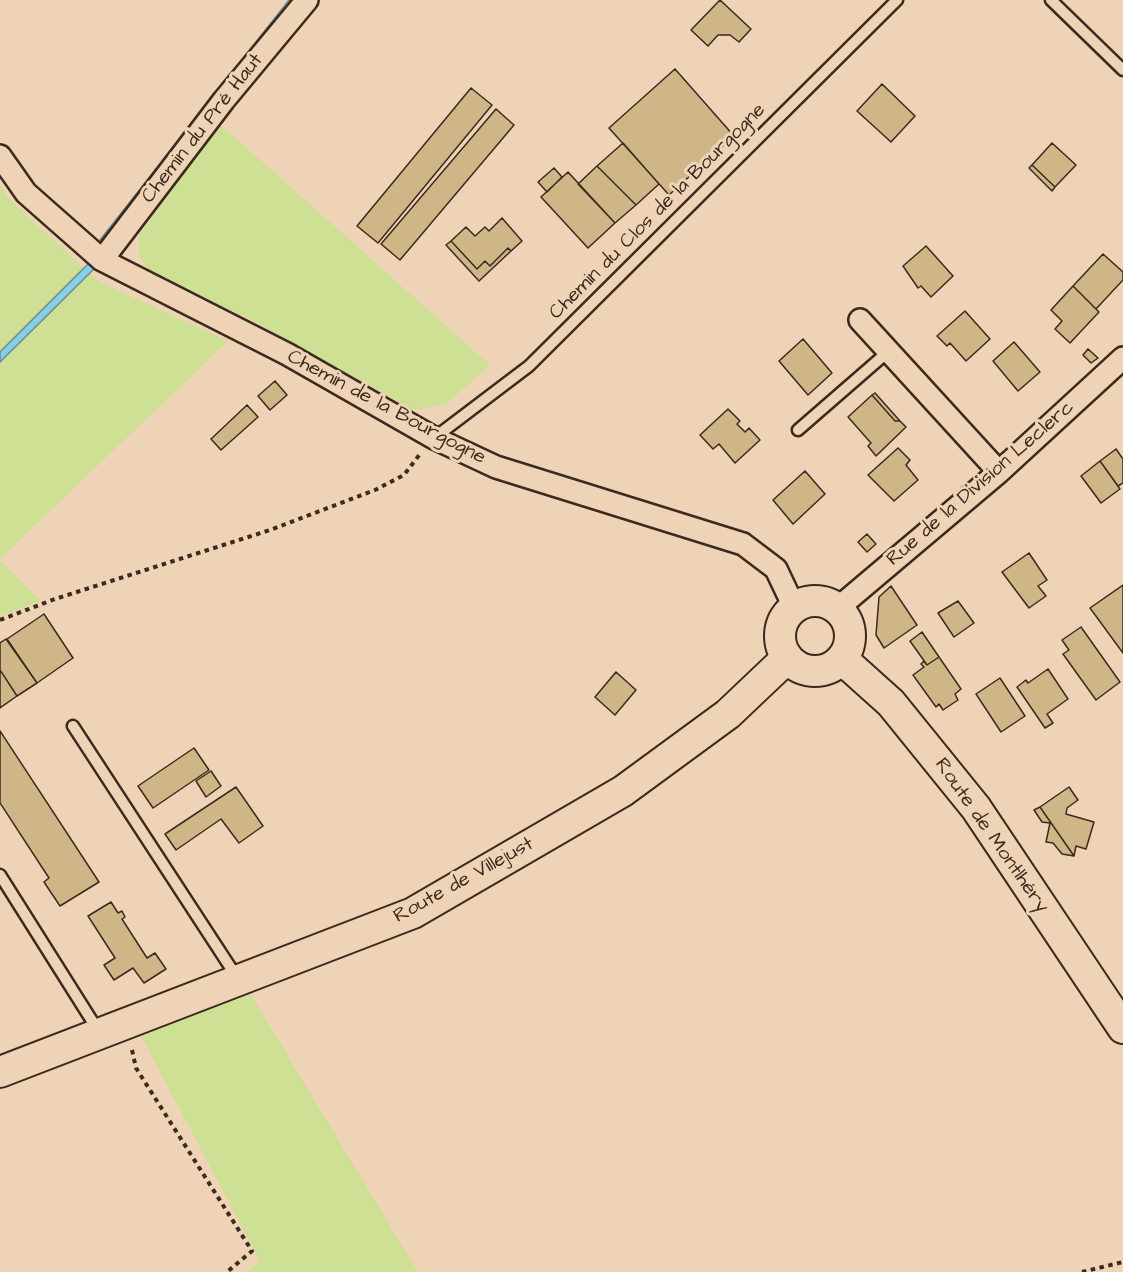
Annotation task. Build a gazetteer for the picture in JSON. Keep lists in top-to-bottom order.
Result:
{
  "streets": {
    "main road": ["Route de Montlhéry", "Route de Villejust"],
    "street": ["Chemin du Pré Haut", "Chemin de la Bourgogne", "Rue de la Division Leclerc"],
    "lane": ["Chemin du Clos de la Bourgogne"]
  },
  "crossings": [
    ["Chemin du Pré Haut", "Chemin de la Bourgogne"],
    ["Chemin du Clos de la Bourgogne", "Chemin de la Bourgogne"],
    ["Chemin de la Bourgogne", "Rue de la Division Leclerc"],
    ["Chemin de la Bourgogne", "Route de Montlhéry"],
    ["Chemin de la Bourgogne", "Route de Villejust"],
    ["Rue de la Division Leclerc", "Route de Montlhéry"],
    ["Rue de la Division Leclerc", "Route de Villejust"],
    ["Route de Montlhéry", "Route de Villejust"]
  ]
}
